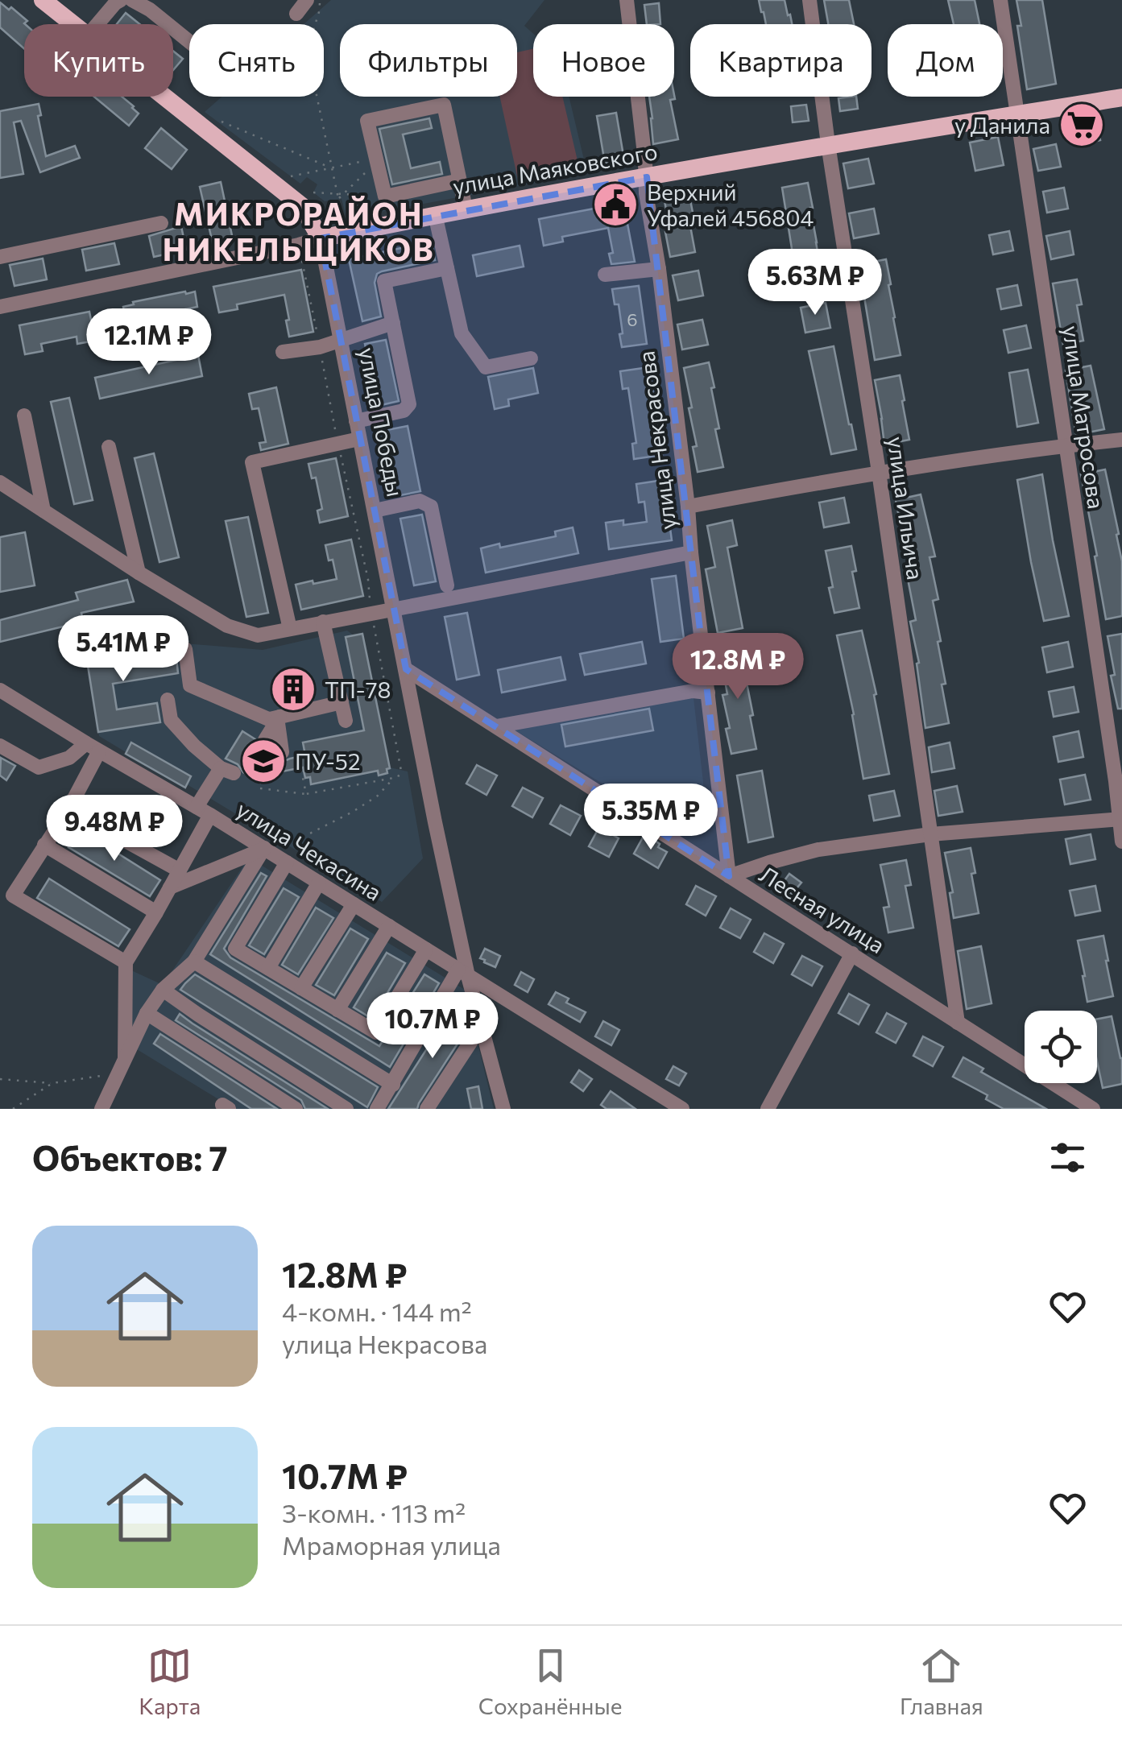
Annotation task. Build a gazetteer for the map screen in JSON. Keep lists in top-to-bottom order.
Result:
{
  "streets": {
    "main road": ["улица Маяковского", "улица Победы"],
    "street": [
      "улица Матросова",
      "улица Некрасова",
      "улица Ильича",
      "улица Чекасина",
      "Лесная улица"
    ]
  },
  "crossings": [
    ["улица Маяковского", "улица Матросова"],
    ["улица Маяковского", "улица Победы"],
    ["улица Маяковского", "улица Некрасова"],
    ["улица Маяковского", "улица Ильича"],
    ["улица Победы", "улица Чекасина"],
    ["улица Победы", "Лесная улица"],
    ["улица Некрасова", "Лесная улица"],
    ["улица Ильича", "Лесная улица"]
  ],
  "districts": ["МИКРОРАЙОН НИКЕЛЬЩИКОВ"],
  "places": {
    "supermarket": ["у Данила"],
    "public building": ["Верхний Уфалей 456804"],
    "building": ["ТП-78"],
    "school or university": ["ПУ-52"]
  },
  "house_numbers": ["6"],
  "page": {
    "chip": [
      "Купить",
      "Снять",
      "Фильтры",
      "Новое",
      "Квартира",
      "Дом"
    ],
    "price": [
      "5.63M ₽",
      "12.1M ₽",
      "5.41M ₽",
      "12.8M ₽",
      "5.35M ₽",
      "9.48M ₽",
      "10.7M ₽"
    ],
    "heading": "Объектов: 7",
    "list": [
      {
        "name": "12.8M ₽",
        "note": "4-комн. · 144 m² · улица Некрасова"
      },
      {
        "name": "10.7M ₽",
        "note": "3-комн. · 113 m² · Мраморная улица"
      }
    ],
    "tabs": ["Карта", "Сохранённые", "Главная"]
  }
}
